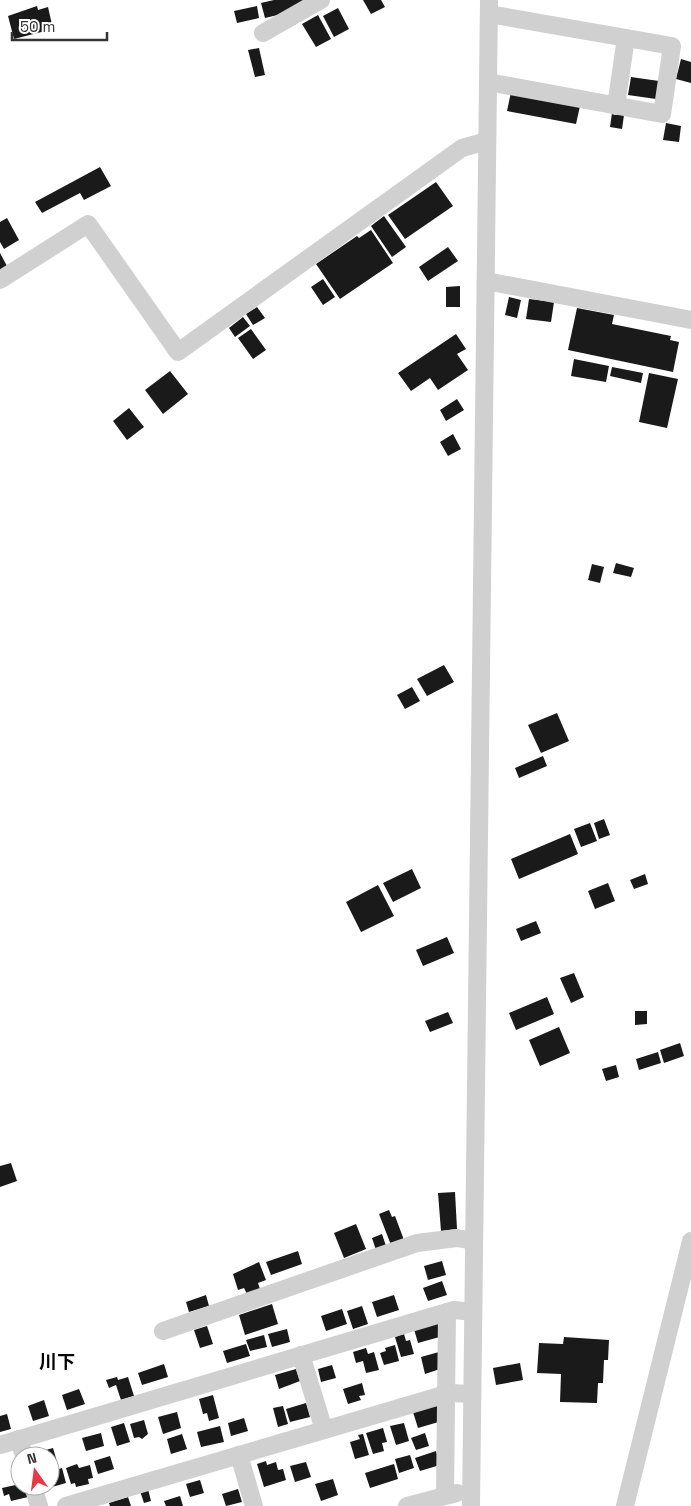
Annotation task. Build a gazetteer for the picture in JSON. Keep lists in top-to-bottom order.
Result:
{
  "districts": ["川下"],
  "scale_bar": "50 m",
  "north": "top"
}
